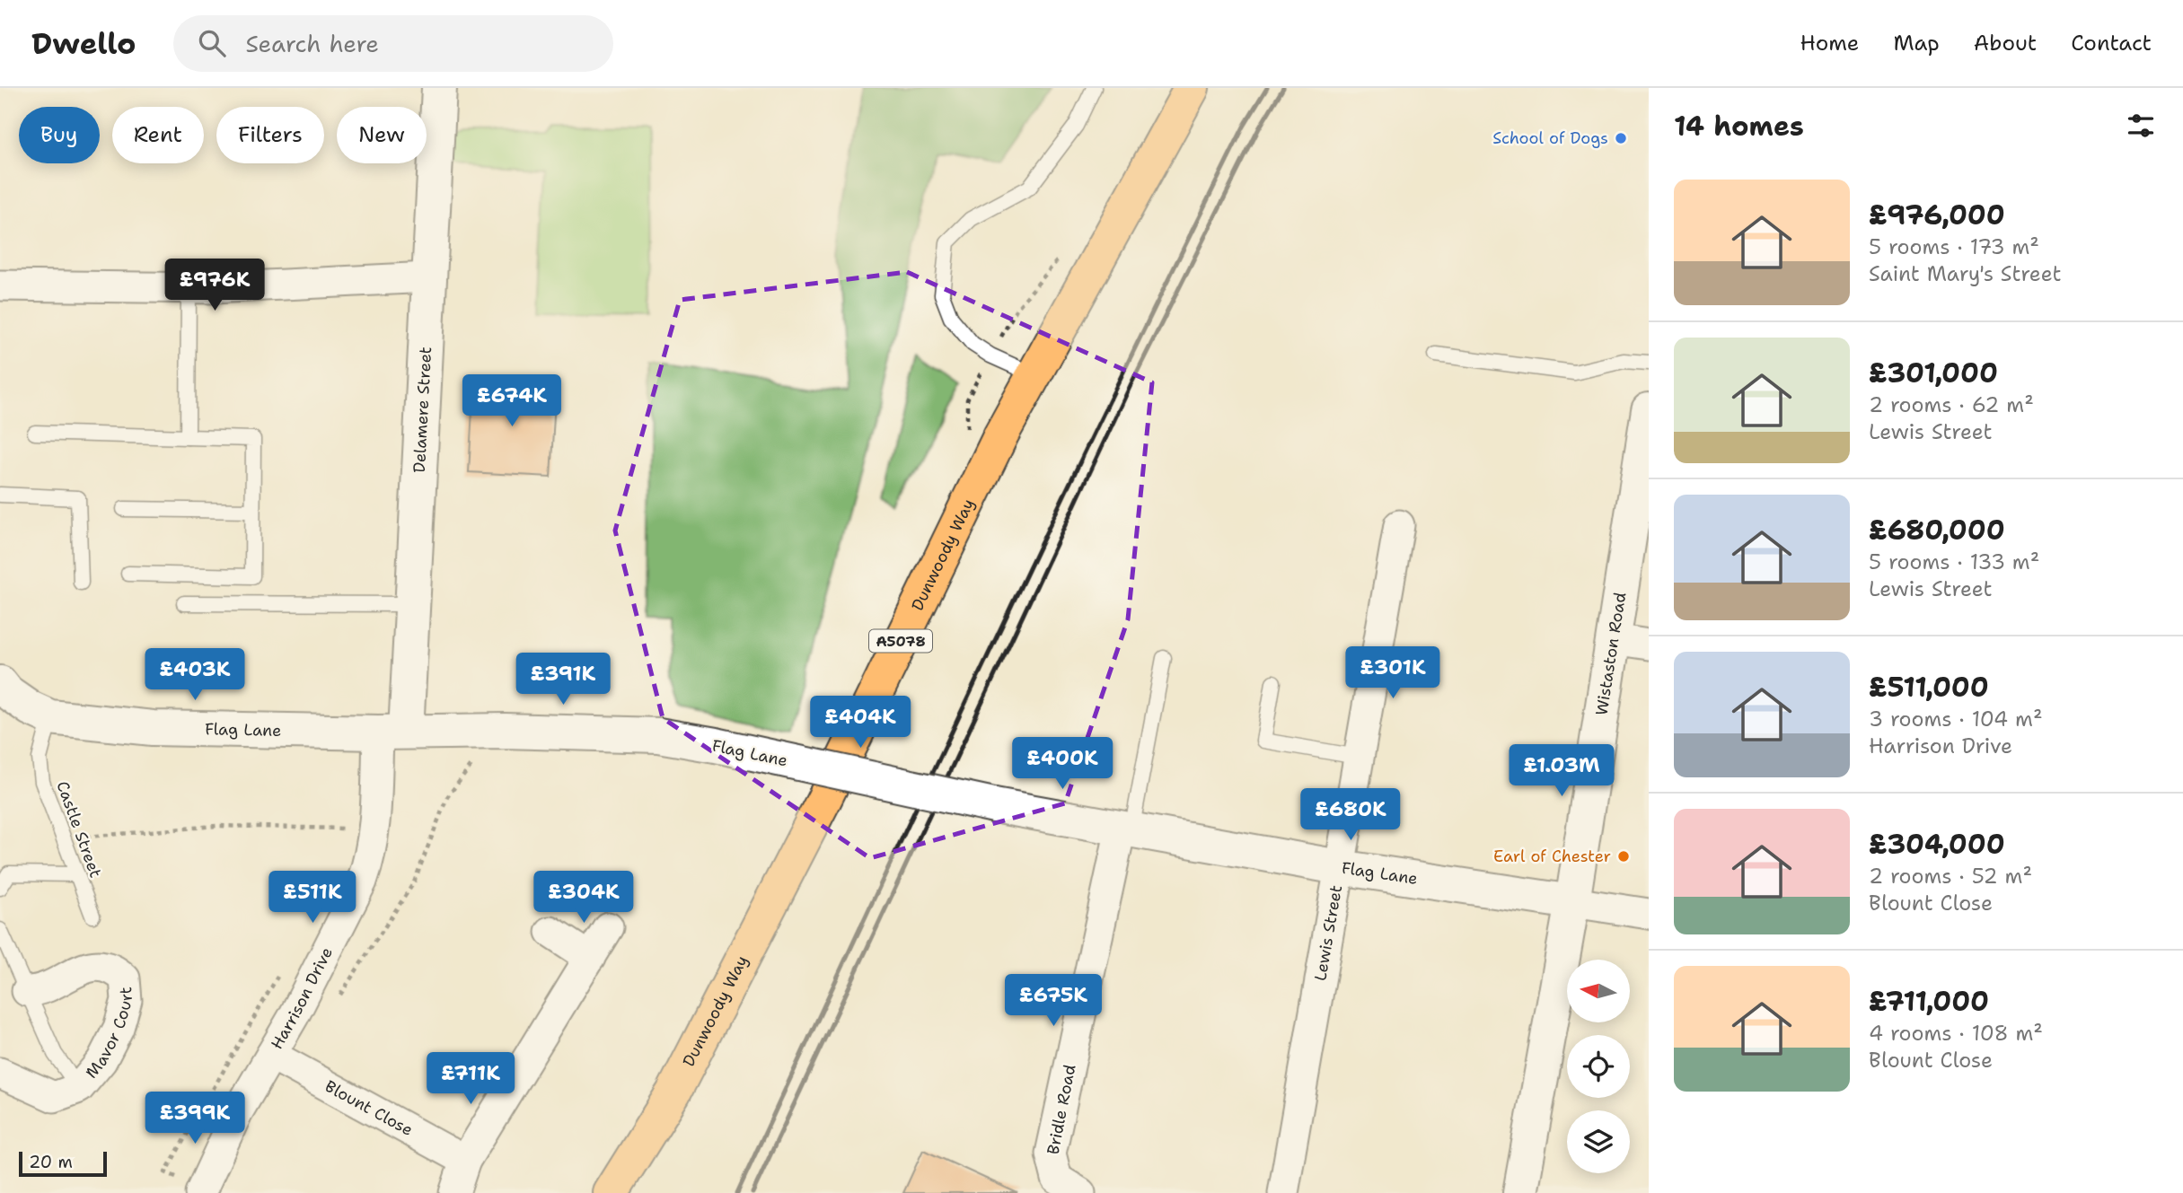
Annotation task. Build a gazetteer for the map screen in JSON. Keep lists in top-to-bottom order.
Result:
{
  "streets": {
    "main road": ["Dunwoody Way", "A5078"],
    "street": [
      "Delamere Street",
      "Wistaston Road",
      "Flag Lane",
      "Lewis Street",
      "Harrison Drive",
      "Mavor Court",
      "Blount Close",
      "Bridle Road"
    ],
    "lane": ["Castle Street"]
  },
  "crossings": [
    ["Delamere Street", "Flag Lane"],
    ["Delamere Street", "Harrison Drive"],
    ["Wistaston Road", "Flag Lane"],
    ["Flag Lane", "Castle Street"],
    ["Flag Lane", "Lewis Street"],
    ["Flag Lane", "Harrison Drive"],
    ["Flag Lane", "Bridle Road"],
    ["Harrison Drive", "Blount Close"]
  ],
  "places": ["School of Dogs", "Earl of Chester"],
  "scale_bar": "20 m",
  "north": "left",
  "page": {
    "header": "Dwello",
    "search": "Search here",
    "nav": [
      "Home",
      "Map",
      "About",
      "Contact"
    ],
    "heading": "14 homes",
    "chip": [
      "Buy",
      "Rent",
      "Filters",
      "New"
    ],
    "list": [
      {
        "name": "£976,000",
        "note": "5 rooms · 173 m² · Saint Mary's Street"
      },
      {
        "name": "£301,000",
        "note": "2 rooms · 62 m² · Lewis Street"
      },
      {
        "name": "£680,000",
        "note": "5 rooms · 133 m² · Lewis Street"
      },
      {
        "name": "£511,000",
        "note": "3 rooms · 104 m² · Harrison Drive"
      },
      {
        "name": "£304,000",
        "note": "2 rooms · 52 m² · Blount Close"
      },
      {
        "name": "£711,000",
        "note": "4 rooms · 108 m² · Blount Close"
      }
    ],
    "price": [
      "£976K",
      "£674K",
      "£301K",
      "£403K",
      "£391K",
      "£404K",
      "£400K",
      "£1.03M",
      "£680K",
      "£511K",
      "£304K",
      "£675K",
      "£711K",
      "£399K"
    ],
    "scale": "20 m"
  }
}
